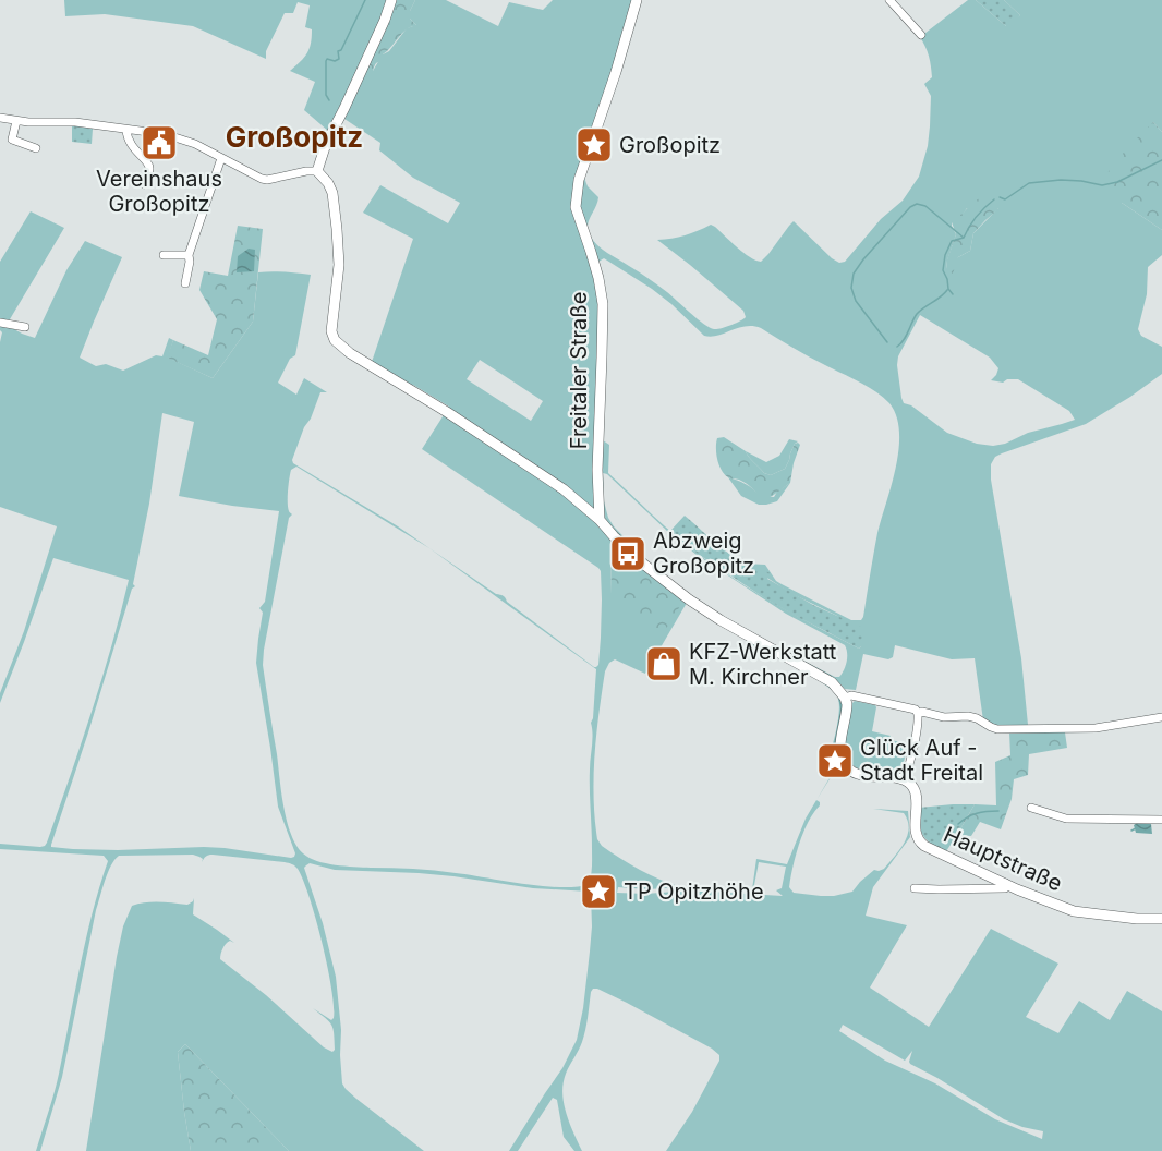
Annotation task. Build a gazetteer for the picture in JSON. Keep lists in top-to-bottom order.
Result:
{
  "streets": {
    "street": ["Freitaler Straße", "Hauptstraße"]
  },
  "districts": ["Großopitz"],
  "places": {
    "public building": ["Vereinshaus Großopitz"],
    "place": ["Großopitz", "Glück Auf - Stadt Freital", "TP Opitzhöhe"],
    "bus stop": ["Abzweig Großopitz"],
    "shop": ["KFZ-Werkstatt M. Kirchner"]
  }
}
